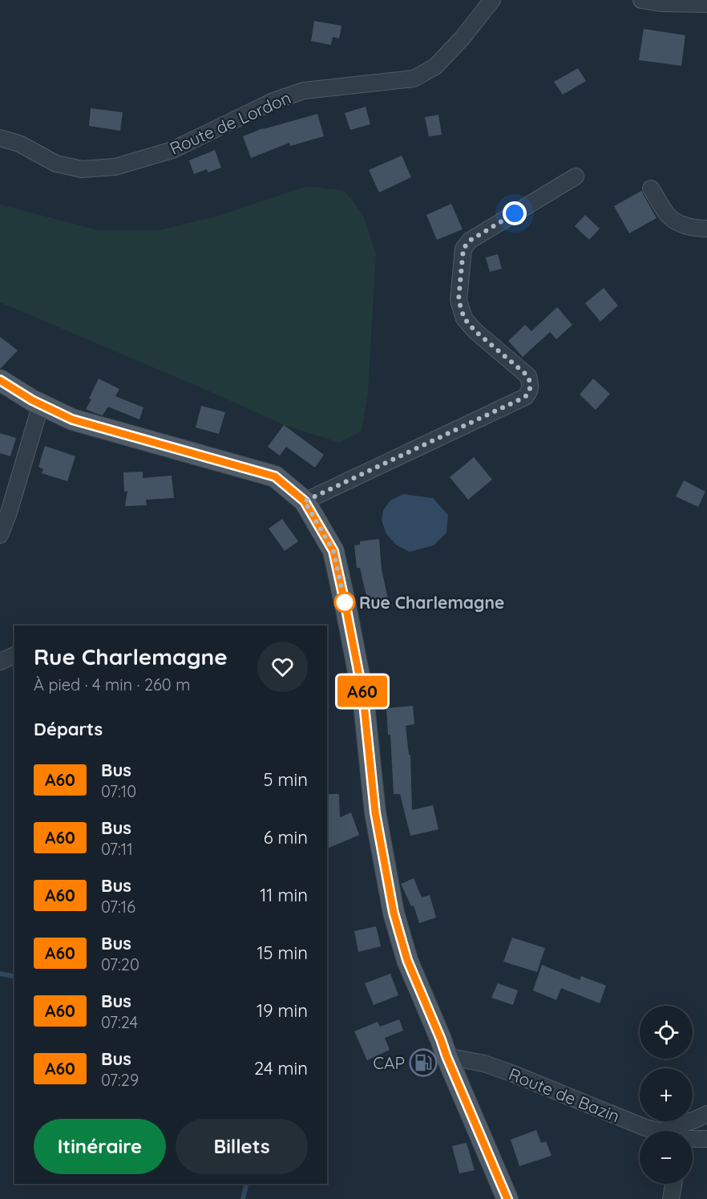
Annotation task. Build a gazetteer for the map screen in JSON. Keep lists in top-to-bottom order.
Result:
{
  "streets": {
    "street": ["Route de Lordon", "Route de Bazin"]
  },
  "places": {
    "other": ["Rue Charlemagne"],
    "fuel station": ["CAP"]
  },
  "lines": ["bus line A60"],
  "page": {
    "on_map": "A60",
    "heading": [
      ["Rue Charlemagne", "À pied · 4 min · 260 m"],
      "Départs"
    ],
    "list": [
      {
        "mark": "A60",
        "name": "Bus",
        "note": "07:10",
        "value": "5 min"
      },
      {
        "mark": "A60",
        "name": "Bus",
        "note": "07:11",
        "value": "6 min"
      },
      {
        "mark": "A60",
        "name": "Bus",
        "note": "07:16",
        "value": "11 min"
      },
      {
        "mark": "A60",
        "name": "Bus",
        "note": "07:20",
        "value": "15 min"
      },
      {
        "mark": "A60",
        "name": "Bus",
        "note": "07:24",
        "value": "19 min"
      },
      {
        "mark": "A60",
        "name": "Bus",
        "note": "07:29",
        "value": "24 min"
      }
    ],
    "map_buttons": ["+", "−"],
    "buttons": ["Itinéraire", "Billets"]
  }
}
